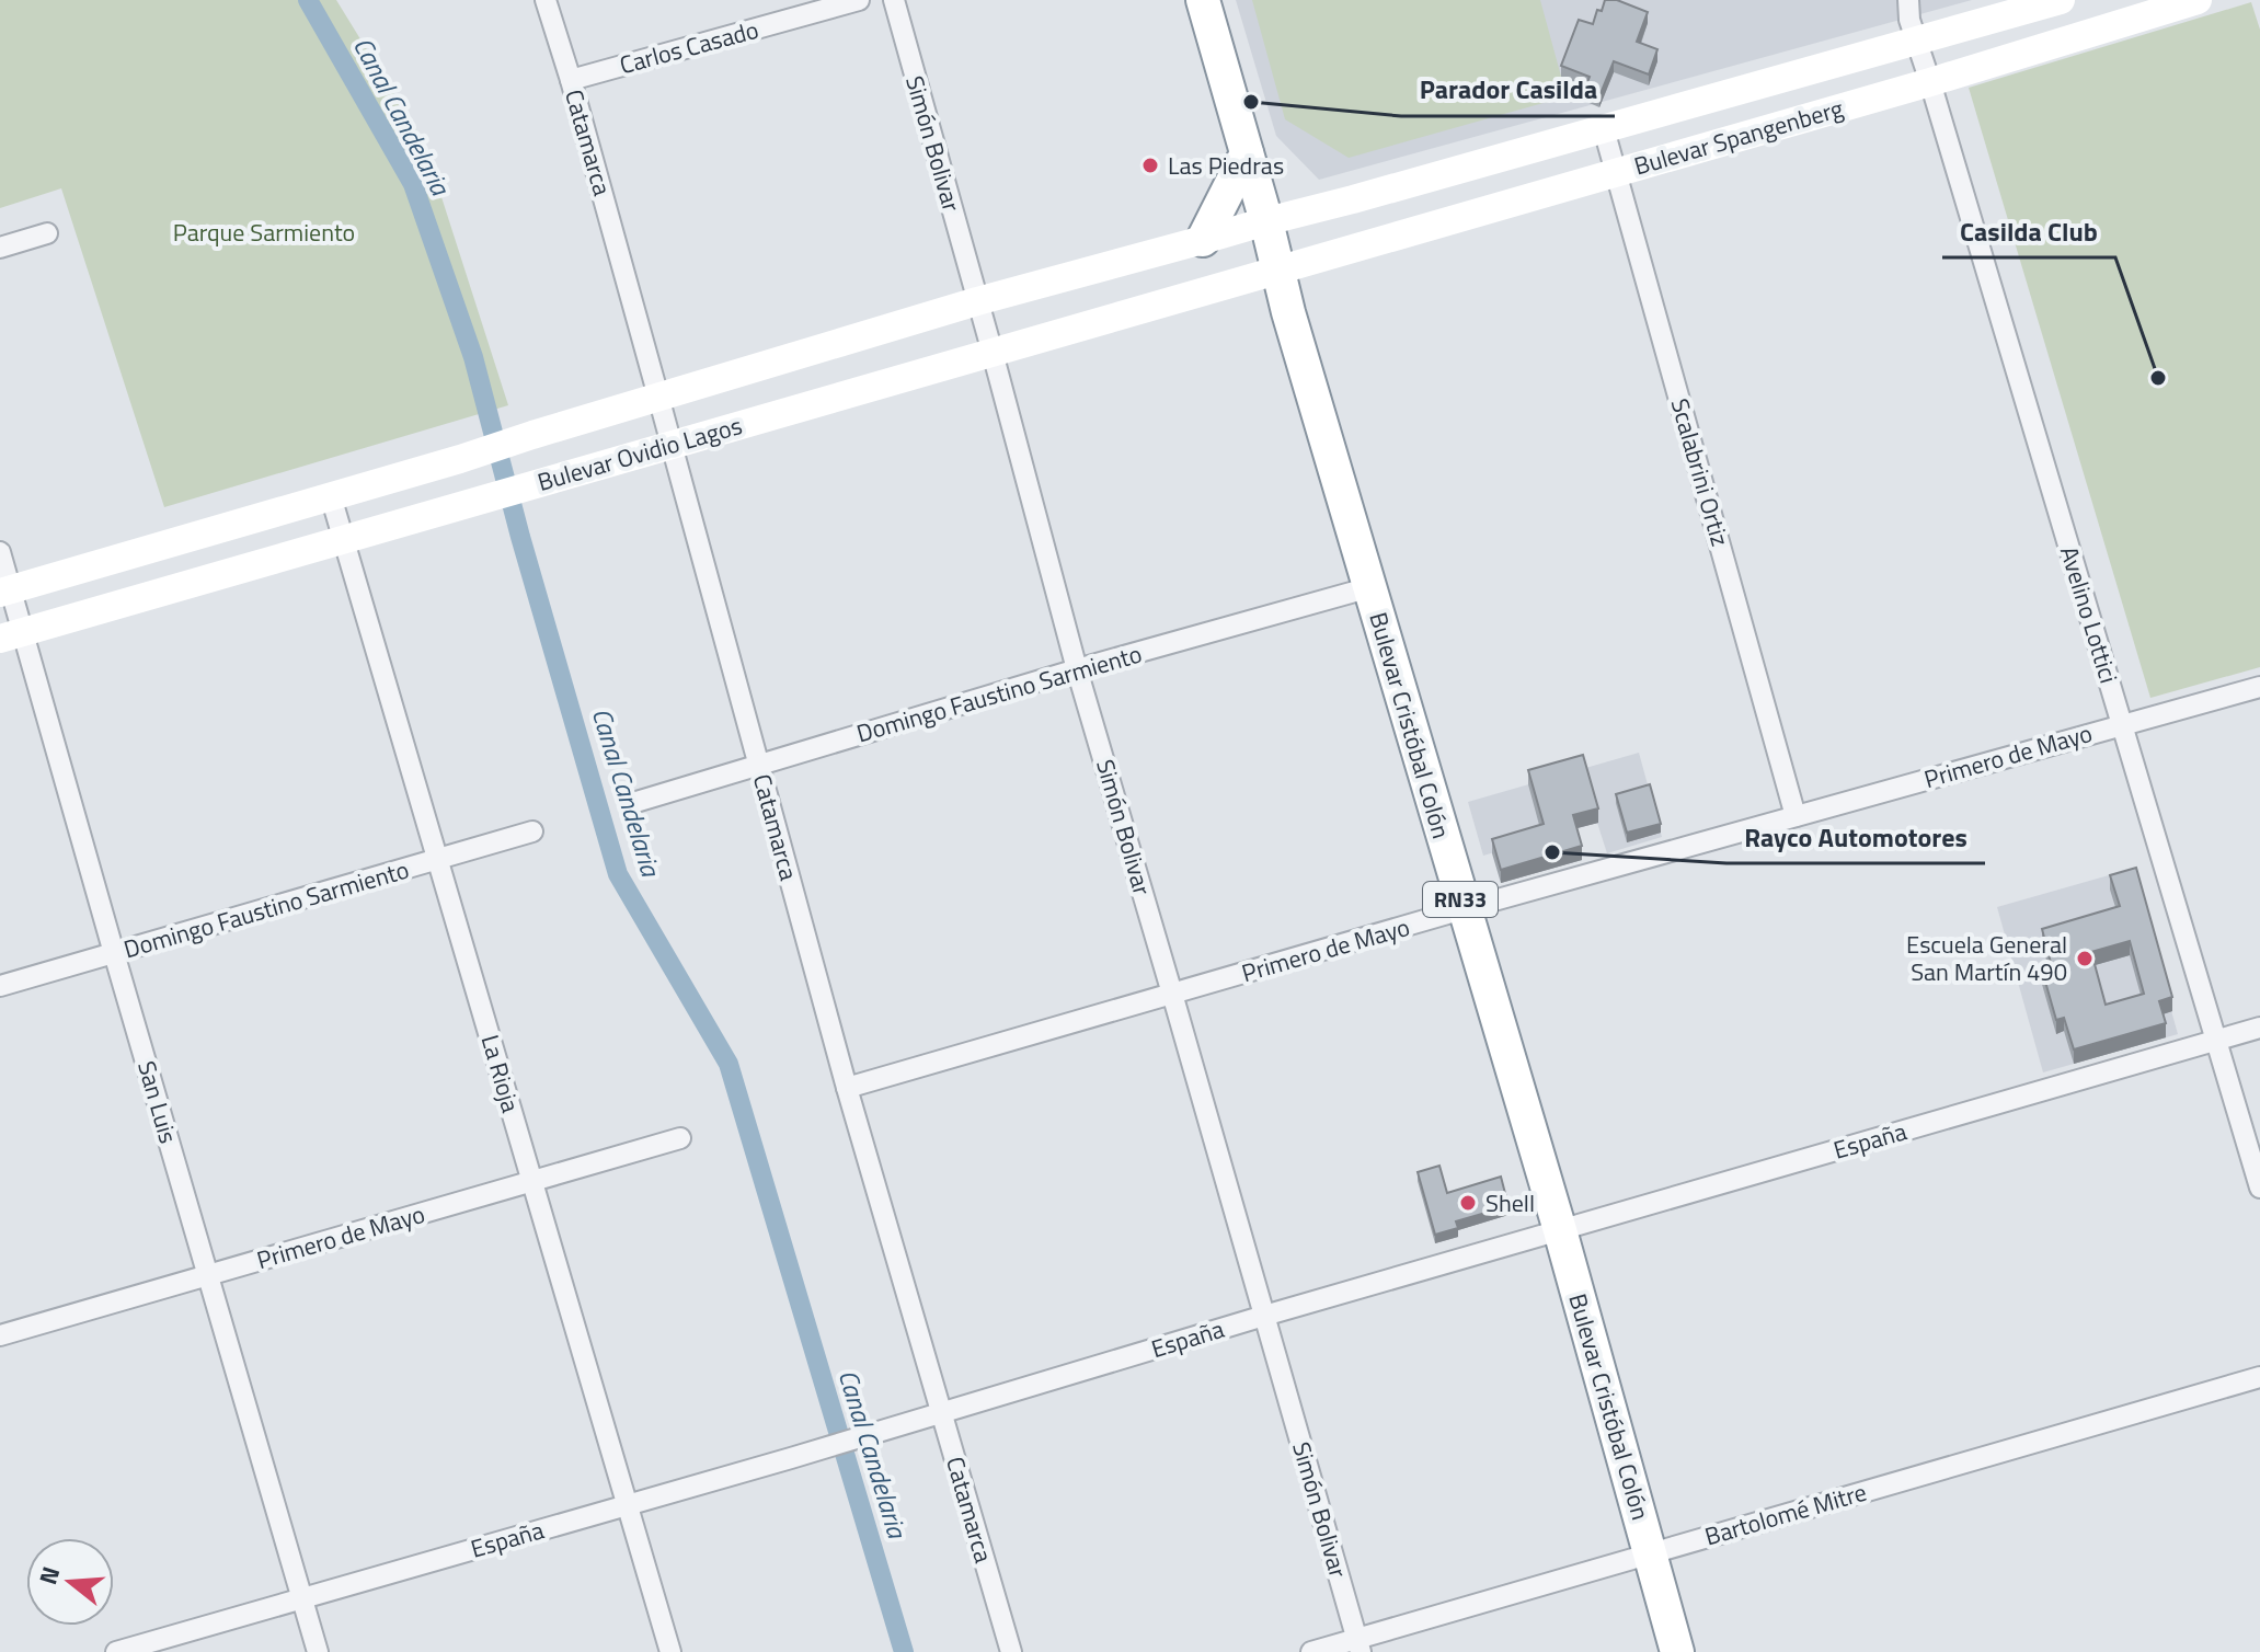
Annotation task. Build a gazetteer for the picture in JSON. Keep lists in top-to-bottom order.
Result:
{
  "streets": {
    "highway": ["Bulevar Cristóbal Colón", "RN33"],
    "main road": ["Bulevar Spangenberg", "Bulevar Ovidio Lagos"],
    "street": [
      "Carlos Casado",
      "Catamarca",
      "Simón Bolivar",
      "Scalabrini Ortiz",
      "Avelino Lottici",
      "Domingo Faustino Sarmiento",
      "Primero de Mayo",
      "La Rioja",
      "San Luis",
      "España",
      "Bartolomé Mitre"
    ]
  },
  "crossings": [
    ["Carlos Casado", "Catamarca"],
    ["Bulevar Spangenberg", "Bulevar Ovidio Lagos"],
    ["Bulevar Spangenberg", "Scalabrini Ortiz"],
    ["Bulevar Spangenberg", "Avelino Lottici"],
    ["Bulevar Spangenberg", "Bulevar Cristóbal Colón"],
    ["Catamarca", "Bulevar Ovidio Lagos"],
    ["Catamarca", "Domingo Faustino Sarmiento"],
    ["Catamarca", "Primero de Mayo"],
    ["Catamarca", "España"],
    ["Simón Bolivar", "Bulevar Ovidio Lagos"],
    ["Simón Bolivar", "Domingo Faustino Sarmiento"],
    ["Simón Bolivar", "Primero de Mayo"],
    ["Simón Bolivar", "España"],
    ["Simón Bolivar", "Bartolomé Mitre"],
    ["Bulevar Ovidio Lagos", "Bulevar Cristóbal Colón"],
    ["Bulevar Ovidio Lagos", "La Rioja"],
    ["Bulevar Ovidio Lagos", "San Luis"],
    ["Scalabrini Ortiz", "Primero de Mayo"],
    ["Avelino Lottici", "Primero de Mayo"],
    ["Avelino Lottici", "España"],
    ["Domingo Faustino Sarmiento", "Bulevar Cristóbal Colón"],
    ["Domingo Faustino Sarmiento", "La Rioja"],
    ["Domingo Faustino Sarmiento", "San Luis"],
    ["Bulevar Cristóbal Colón", "Primero de Mayo"],
    ["Bulevar Cristóbal Colón", "España"],
    ["Bulevar Cristóbal Colón", "Bartolomé Mitre"],
    ["Primero de Mayo", "La Rioja"],
    ["Primero de Mayo", "San Luis"],
    ["La Rioja", "España"],
    ["San Luis", "España"]
  ],
  "water": ["Canal Candelaria"],
  "parks": ["Parque Sarmiento"],
  "places": [
    "Parador Casilda",
    "Las Piedras",
    "Casilda Club",
    "Rayco Automotores",
    "Escuela General San Martín 490",
    "Shell"
  ],
  "north": "left"
}
